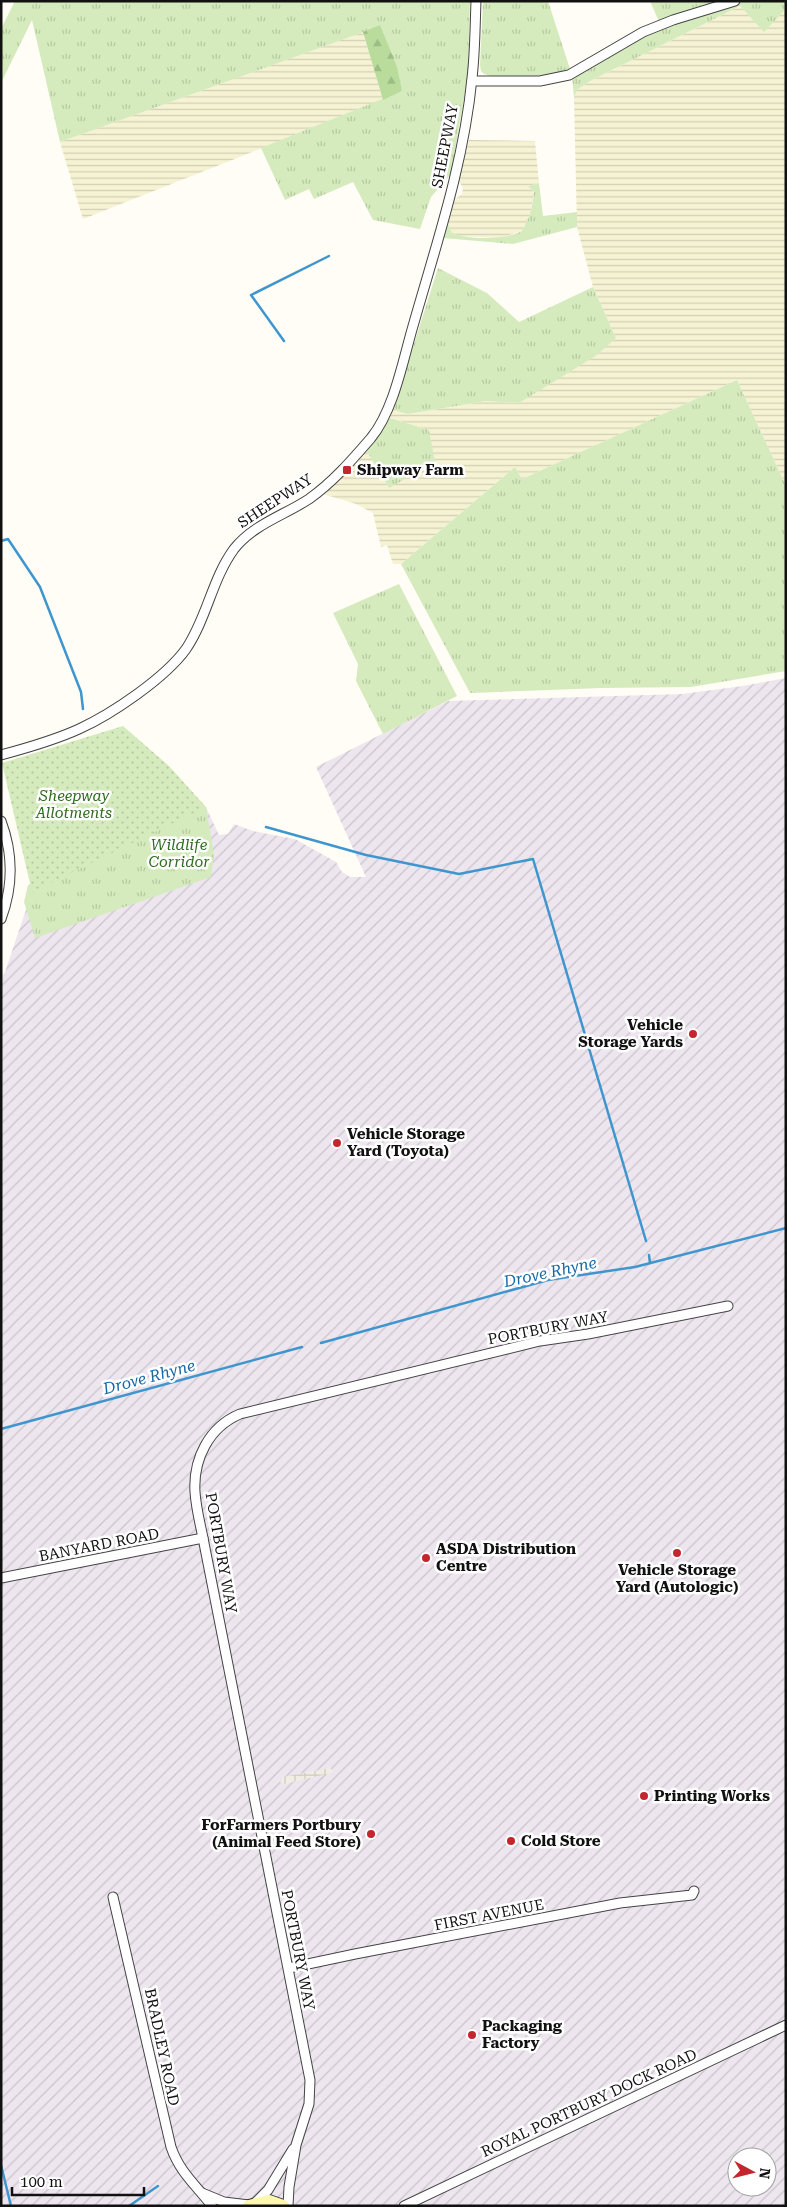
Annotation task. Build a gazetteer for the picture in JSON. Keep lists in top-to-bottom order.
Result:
{
  "streets": {
    "street": [
      "SHEEPWAY",
      "PORTBURY WAY",
      "BANYARD ROAD",
      "FIRST AVENUE",
      "BRADLEY ROAD",
      "ROYAL PORTBURY DOCK ROAD"
    ]
  },
  "crossings": [
    ["PORTBURY WAY", "BANYARD ROAD"],
    ["PORTBURY WAY", "FIRST AVENUE"],
    ["PORTBURY WAY", "BRADLEY ROAD"]
  ],
  "water": ["Drove Rhyne"],
  "parks": ["Sheepway Allotments", "Wildlife Corridor"],
  "places": {
    "transit": ["Shipway Farm"],
    "other": [
      "Vehicle Storage Yards",
      "Vehicle Storage Yard (Toyota)",
      "Vehicle Storage Yard (Autologic)",
      "ASDA Distribution Centre",
      "Printing Works",
      "ForFarmers Portbury (Animal Feed Store)",
      "Cold Store",
      "Packaging Factory"
    ]
  },
  "scale_bar": "100 m",
  "north": "right"
}
